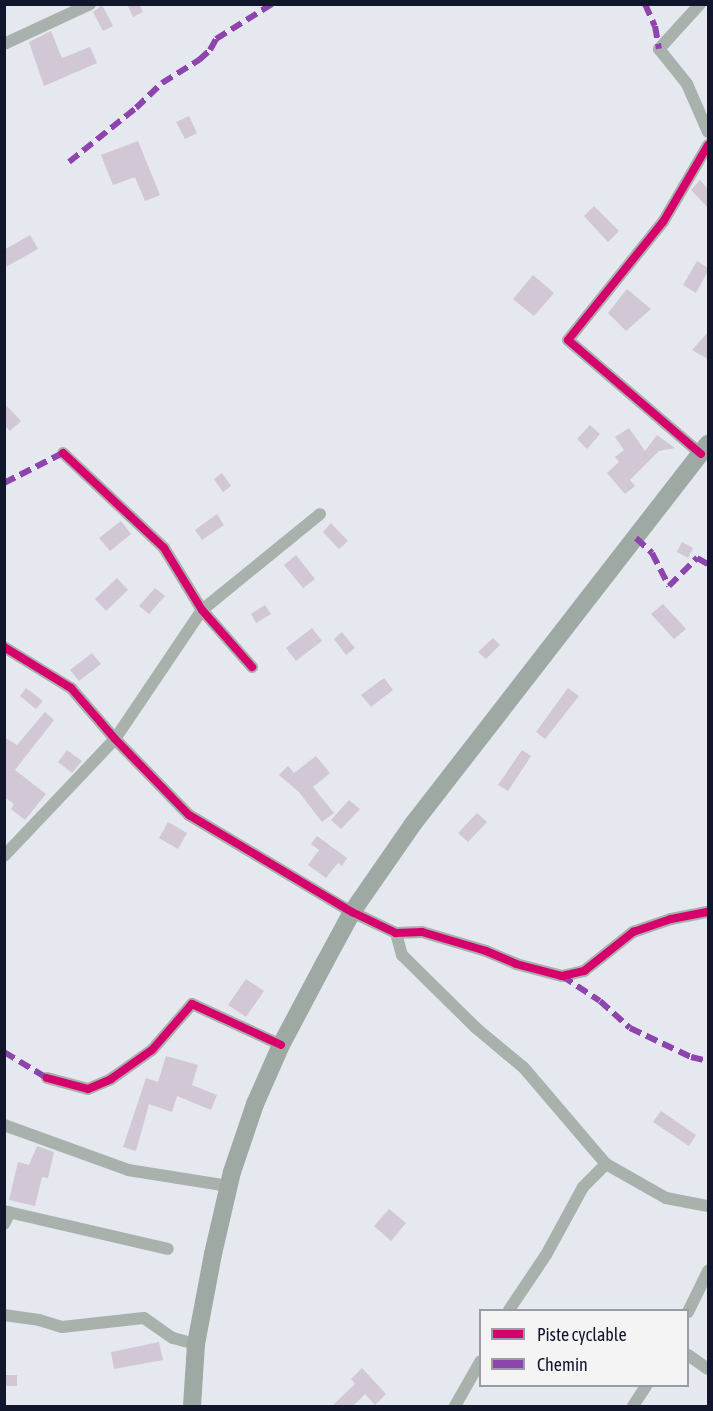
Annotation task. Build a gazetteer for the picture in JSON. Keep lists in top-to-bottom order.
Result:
{
  "legend": ["Piste cyclable", "Chemin"]
}
